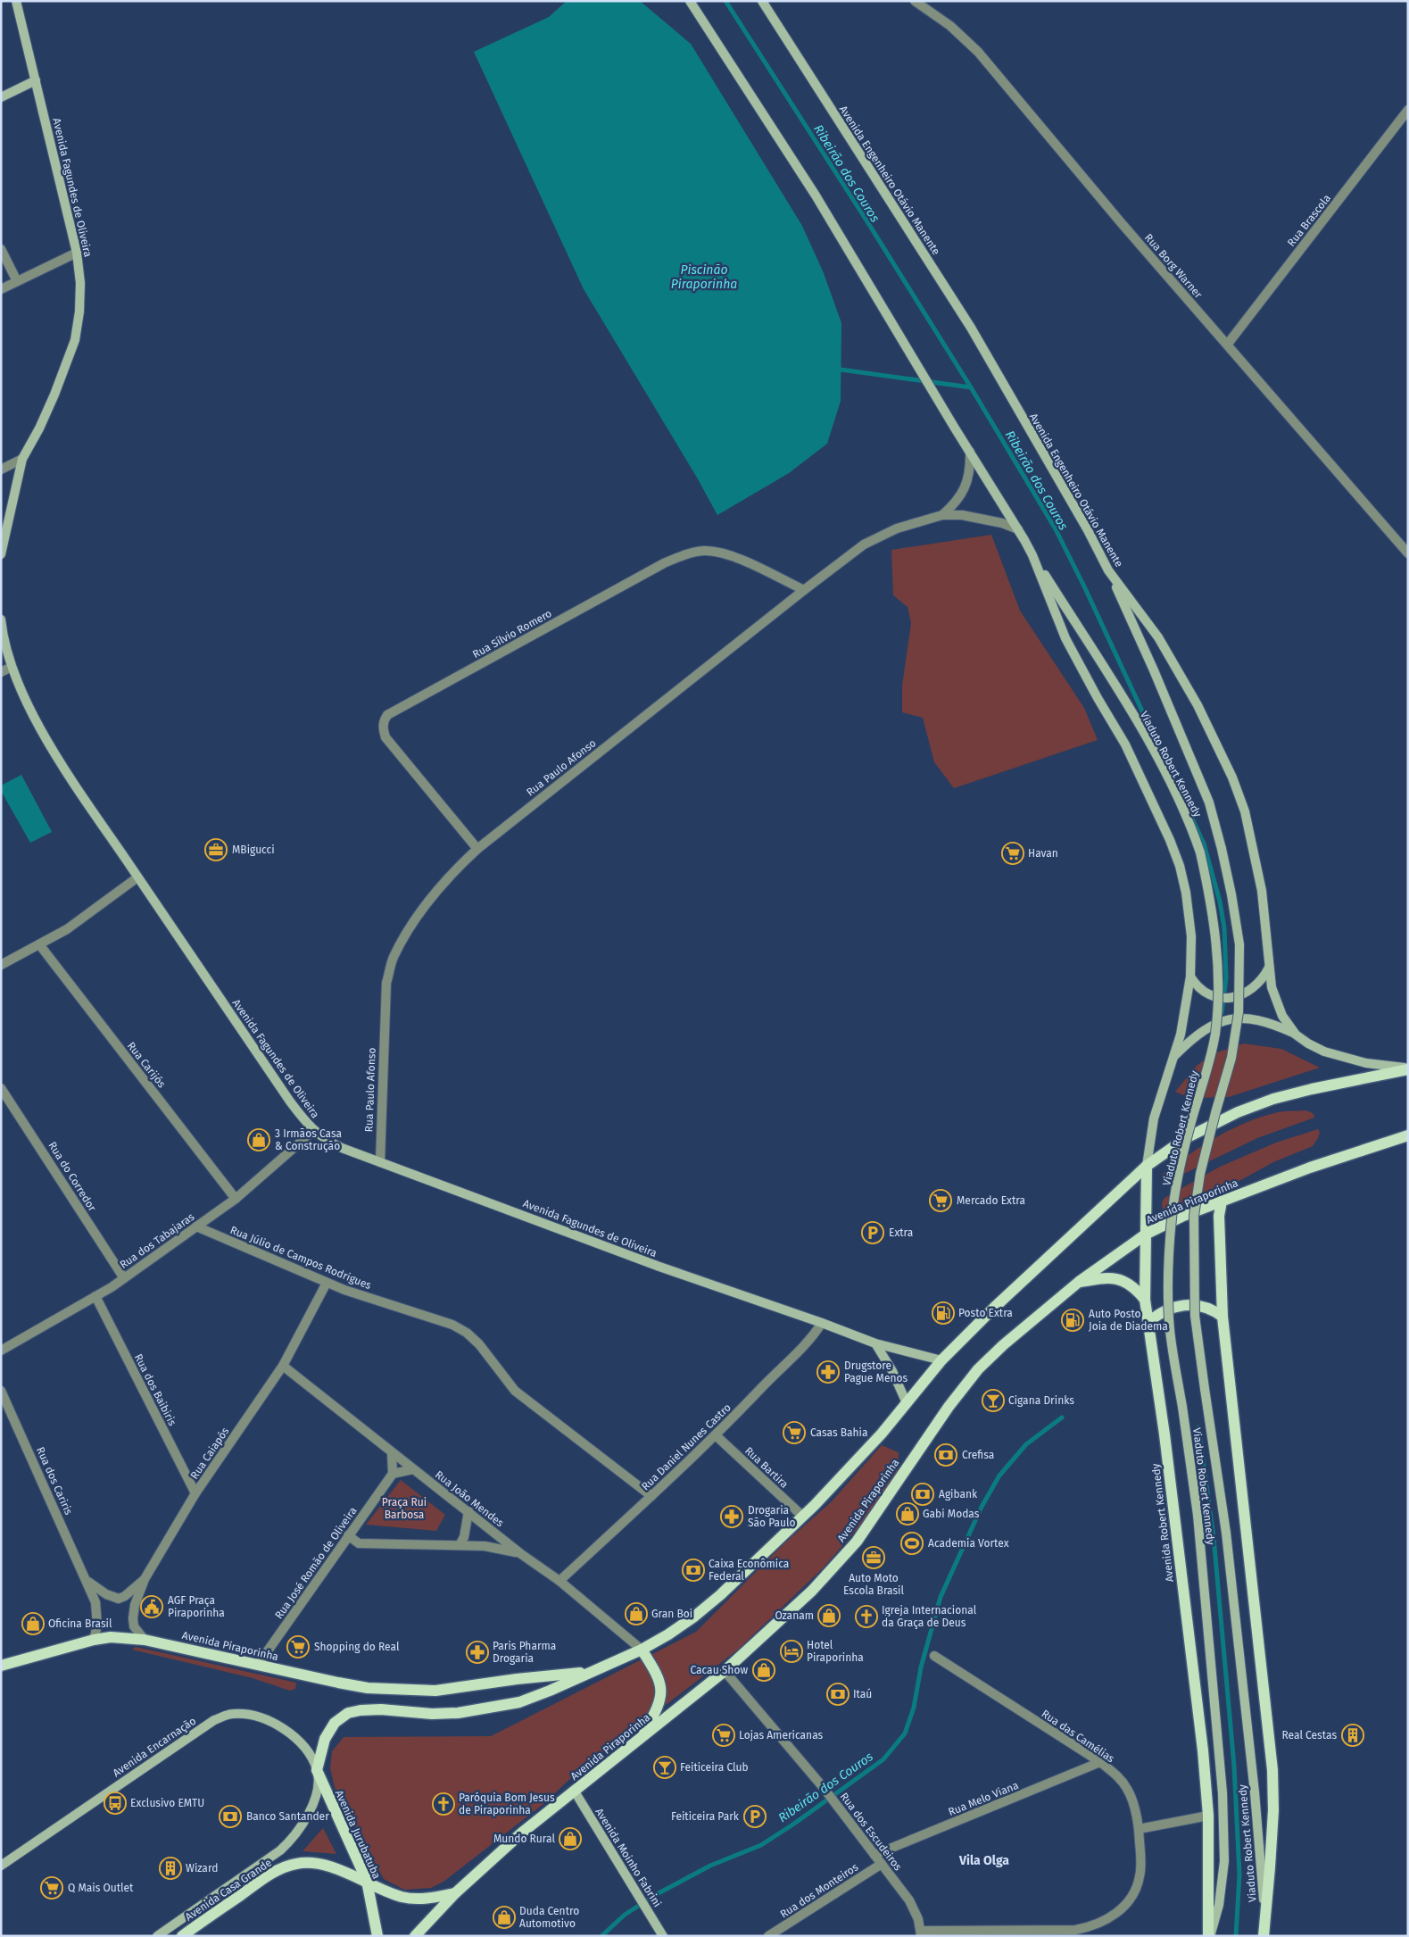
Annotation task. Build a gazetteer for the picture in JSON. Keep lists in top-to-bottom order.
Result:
{
  "streets": {
    "main road": [
      "Avenida Engenheiro Otávio Manente",
      "Avenida Fagundes de Oliveira",
      "Viaduto Robert Kennedy",
      "Avenida Piraporinha",
      "Avenida Robert Kennedy",
      "Avenida Encarnação",
      "Avenida Jurubatuba",
      "Avenida Moinho Fabrini",
      "Avenida Casa Grande"
    ],
    "street": [
      "Rua Brascola",
      "Rua Borg Warner",
      "Rua Sílvio Romero",
      "Rua Paulo Afonso",
      "Rua Carijós",
      "Rua do Corredor",
      "Rua dos Tabajaras",
      "Rua Júlio de Campos Rodrigues",
      "Rua dos Baibiris",
      "Rua Daniel Nunes Castro",
      "Rua Caiapós",
      "Rua Bartira",
      "Rua dos Cariris",
      "Rua João Mendes",
      "Rua José Romão de Oliveira",
      "Rua das Camélias",
      "Rua Melo Viana",
      "Rua dos Escudeiros",
      "Rua dos Monteiros"
    ]
  },
  "crossings": [
    ["Avenida Engenheiro Otávio Manente", "Viaduto Robert Kennedy"],
    ["Avenida Engenheiro Otávio Manente", "Avenida Piraporinha"],
    ["Avenida Fagundes de Oliveira", "Rua Paulo Afonso"],
    ["Avenida Fagundes de Oliveira", "Avenida Piraporinha"],
    ["Avenida Fagundes de Oliveira", "Rua dos Tabajaras"],
    ["Avenida Fagundes de Oliveira", "Rua Daniel Nunes Castro"],
    ["Rua Brascola", "Rua Borg Warner"],
    ["Rua Sílvio Romero", "Rua Paulo Afonso"],
    ["Viaduto Robert Kennedy", "Avenida Robert Kennedy"],
    ["Rua Carijós", "Rua dos Tabajaras"],
    ["Rua do Corredor", "Rua dos Tabajaras"],
    ["Avenida Piraporinha", "Rua Caiapós"],
    ["Avenida Piraporinha", "Rua Bartira"],
    ["Avenida Piraporinha", "Rua dos Cariris"],
    ["Avenida Piraporinha", "Rua João Mendes"],
    ["Avenida Piraporinha", "Avenida Robert Kennedy"],
    ["Avenida Piraporinha", "Rua José Romão de Oliveira"],
    ["Avenida Piraporinha", "Avenida Encarnação"],
    ["Avenida Piraporinha", "Rua dos Escudeiros"],
    ["Avenida Piraporinha", "Avenida Jurubatuba"],
    ["Avenida Piraporinha", "Avenida Moinho Fabrini"],
    ["Avenida Piraporinha", "Avenida Casa Grande"],
    ["Rua dos Tabajaras", "Rua Júlio de Campos Rodrigues"],
    ["Rua dos Tabajaras", "Rua dos Baibiris"],
    ["Rua Júlio de Campos Rodrigues", "Rua Daniel Nunes Castro"],
    ["Rua Júlio de Campos Rodrigues", "Rua Caiapós"],
    ["Rua dos Baibiris", "Rua Caiapós"],
    ["Rua Daniel Nunes Castro", "Rua Bartira"],
    ["Rua Daniel Nunes Castro", "Rua João Mendes"],
    ["Rua Caiapós", "Rua dos Cariris"],
    ["Rua Caiapós", "Rua João Mendes"],
    ["Rua das Camélias", "Rua Melo Viana"],
    ["Rua das Camélias", "Rua dos Escudeiros"],
    ["Avenida Encarnação", "Avenida Jurubatuba"],
    ["Avenida Encarnação", "Avenida Casa Grande"],
    ["Rua Melo Viana", "Rua dos Escudeiros"],
    ["Rua dos Escudeiros", "Rua dos Monteiros"],
    ["Avenida Jurubatuba", "Avenida Casa Grande"]
  ],
  "districts": ["Vila Olga"],
  "water": ["Ribeirão dos Couros", "Piscinão Piraporinha"],
  "parks": ["Praça Rui Barbosa"],
  "places": {
    "office": ["MBigucci", "Auto Moto Escola Brasil"],
    "supermarket": [
      "Havan",
      "Mercado Extra",
      "Casas Bahia",
      "Shopping do Real",
      "Lojas Americanas",
      "Q Mais Outlet"
    ],
    "shop": [
      "3 Irmãos Casa & Construção",
      "Gabi Modas",
      "Gran Boi",
      "Ozanam",
      "Oficina Brasil",
      "Cacau Show",
      "Mundo Rural",
      "Duda Centro Automotivo"
    ],
    "parking": ["Extra", "Feiticeira Park"],
    "fuel station": ["Posto Extra", "Auto Posto Joia de Diadema"],
    "pharmacy": ["Drugstore Pague Menos", "Drogaria São Paulo", "Paris Pharma Drogaria"],
    "bar": ["Cigana Drinks", "Feiticeira Club"],
    "bank": [
      "Crefisa",
      "Agibank",
      "Caixa Econômica Federal",
      "Itaú",
      "Banco Santander"
    ],
    "sports": ["Academia Vortex"],
    "public building": ["AGF Praça Piraporinha"],
    "church": ["Igreja Internacional da Graça de Deus", "Paróquia Bom Jesus de Piraporinha"],
    "hotel": ["Hotel Piraporinha"],
    "building": ["Real Cestas", "Wizard"],
    "bus stop": ["Exclusivo EMTU"]
  }
}
